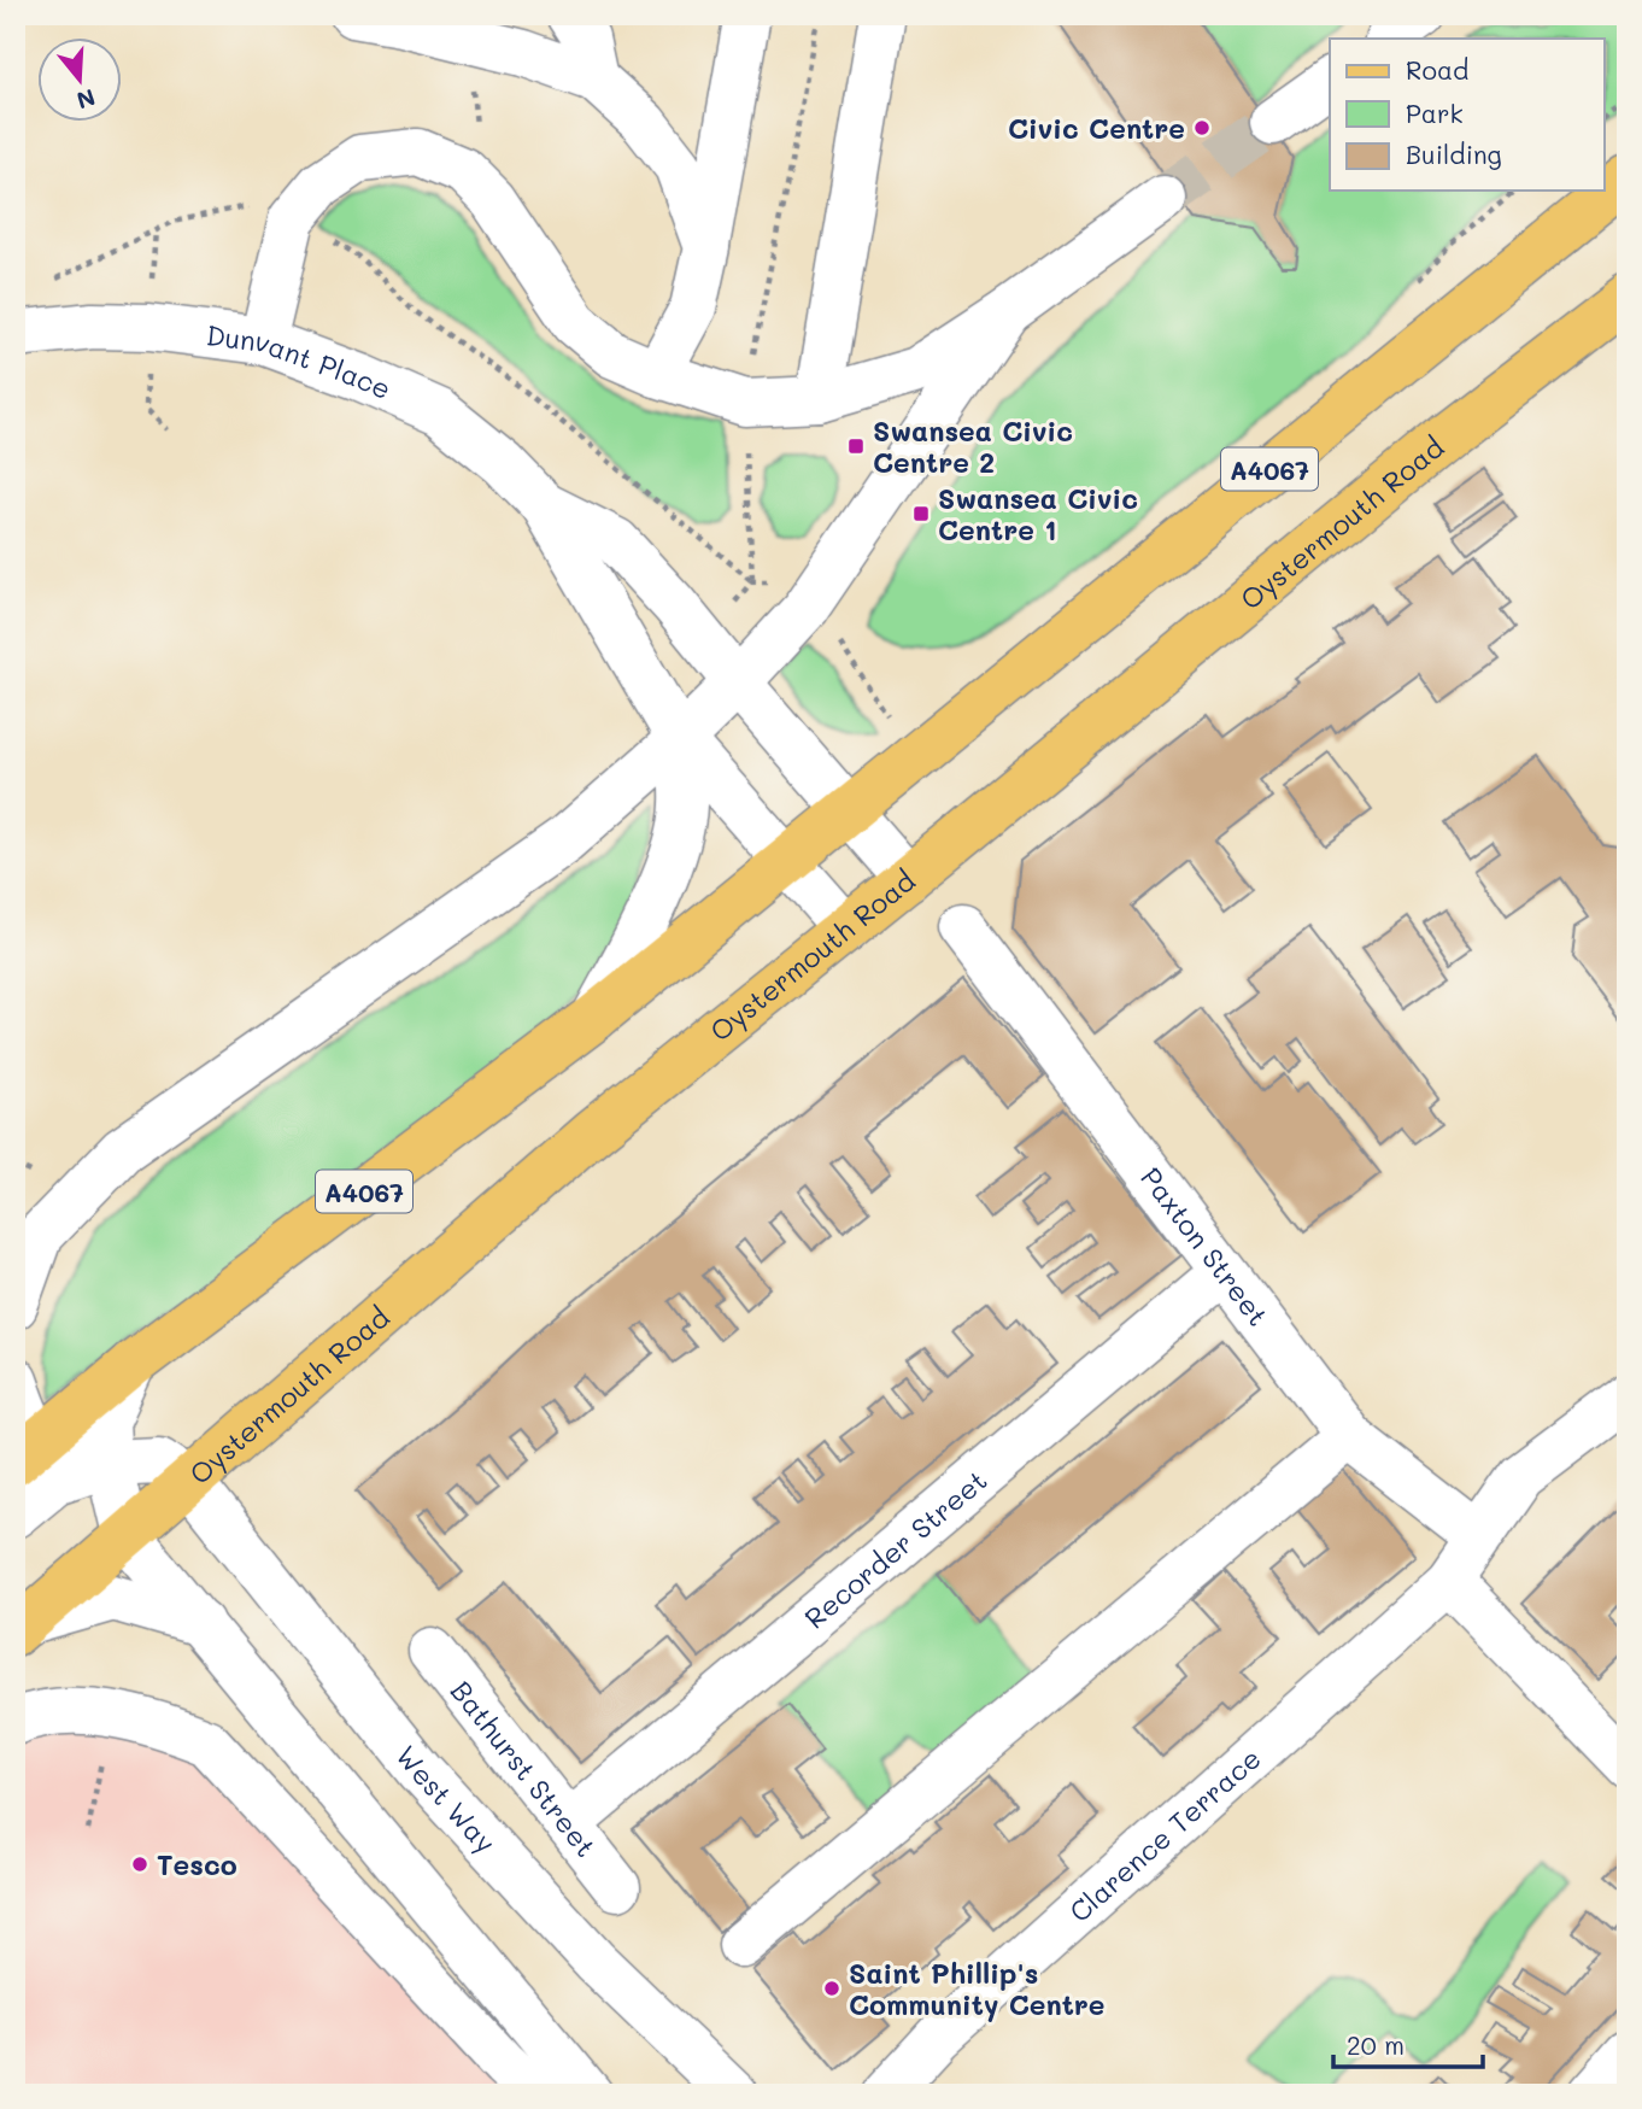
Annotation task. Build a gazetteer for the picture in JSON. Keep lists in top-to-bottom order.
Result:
{
  "streets": {
    "main road": ["A4067", "Oystermouth Road"],
    "street": [
      "Dunvant Place",
      "Paxton Street",
      "Recorder Street",
      "Bathurst Street",
      "West Way",
      "Clarence Terrace"
    ]
  },
  "crossings": [
    ["Dunvant Place", "A4067"],
    ["Dunvant Place", "Oystermouth Road"],
    ["Oystermouth Road", "West Way"],
    ["Paxton Street", "Recorder Street"],
    ["Paxton Street", "Clarence Terrace"],
    ["Recorder Street", "Bathurst Street"]
  ],
  "places": {
    "other": ["Civic Centre", "Tesco", "Saint Phillip's Community Centre"],
    "transit": ["Swansea Civic Centre 2", "Swansea Civic Centre 1"]
  },
  "legend": ["Road", "Park", "Building"],
  "scale_bar": "20 m",
  "north": "bottom"
}
